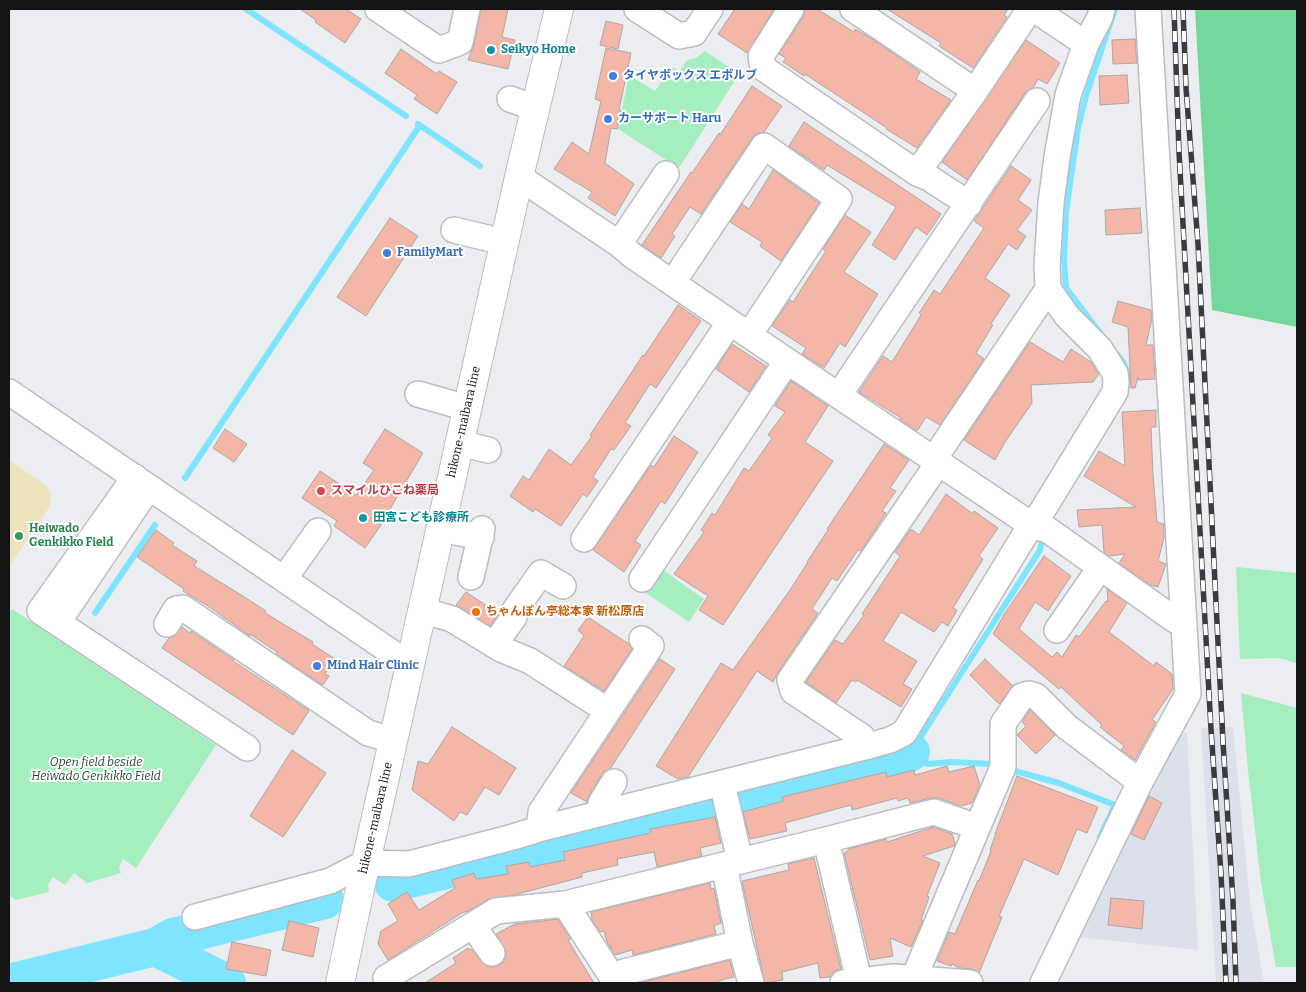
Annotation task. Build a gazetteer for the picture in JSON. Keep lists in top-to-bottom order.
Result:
{
  "streets": {
    "main road": ["hikone-maibara line"]
  },
  "parks": ["Open field beside Heiwado Genkikko Field"],
  "places": [
    "Seikyo Home",
    "タイヤボックス エボルブ",
    "カーサポート Haru",
    "FamilyMart",
    "スマイルひこね薬局",
    "田宮こども診療所",
    "Heiwado Genkikko Field",
    "ちゃんぽん亭総本家 新松原店",
    "Mind Hair Clinic"
  ]
}
